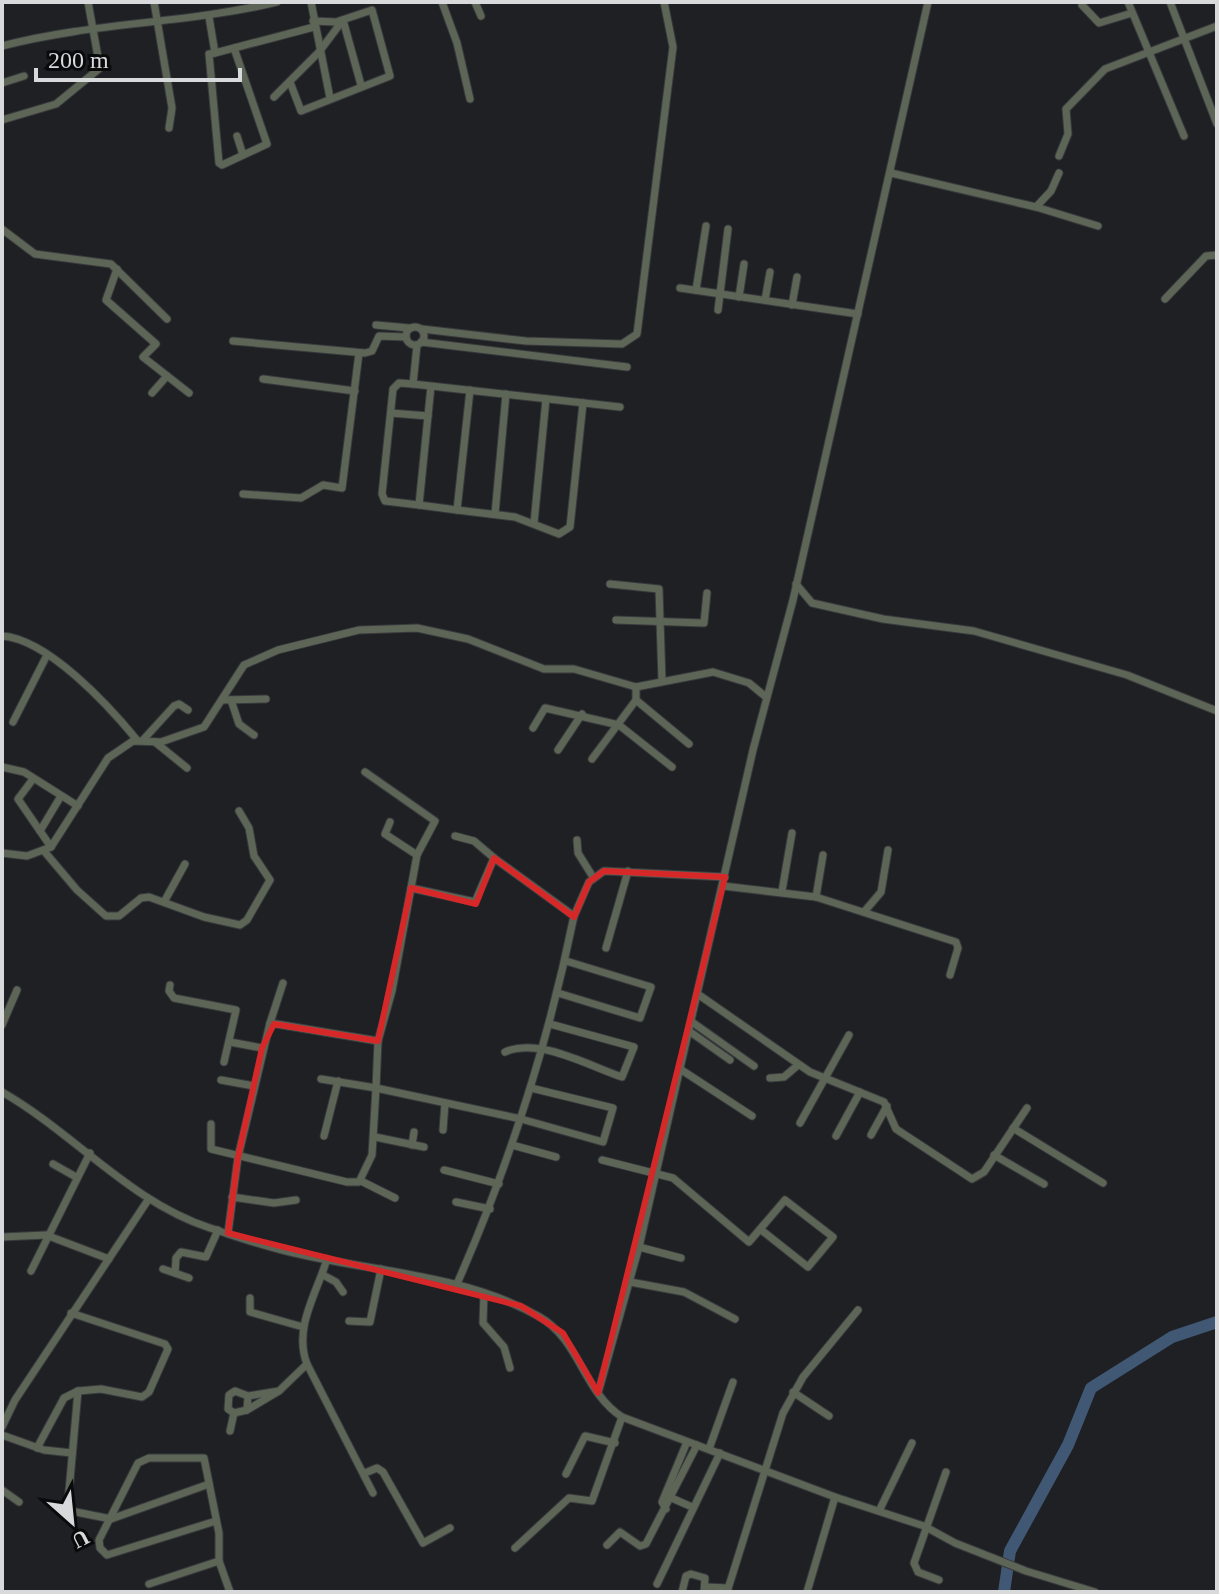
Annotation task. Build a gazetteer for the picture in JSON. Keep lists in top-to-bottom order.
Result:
{
  "scale_bar": "200 m",
  "north": "bottom right"
}
